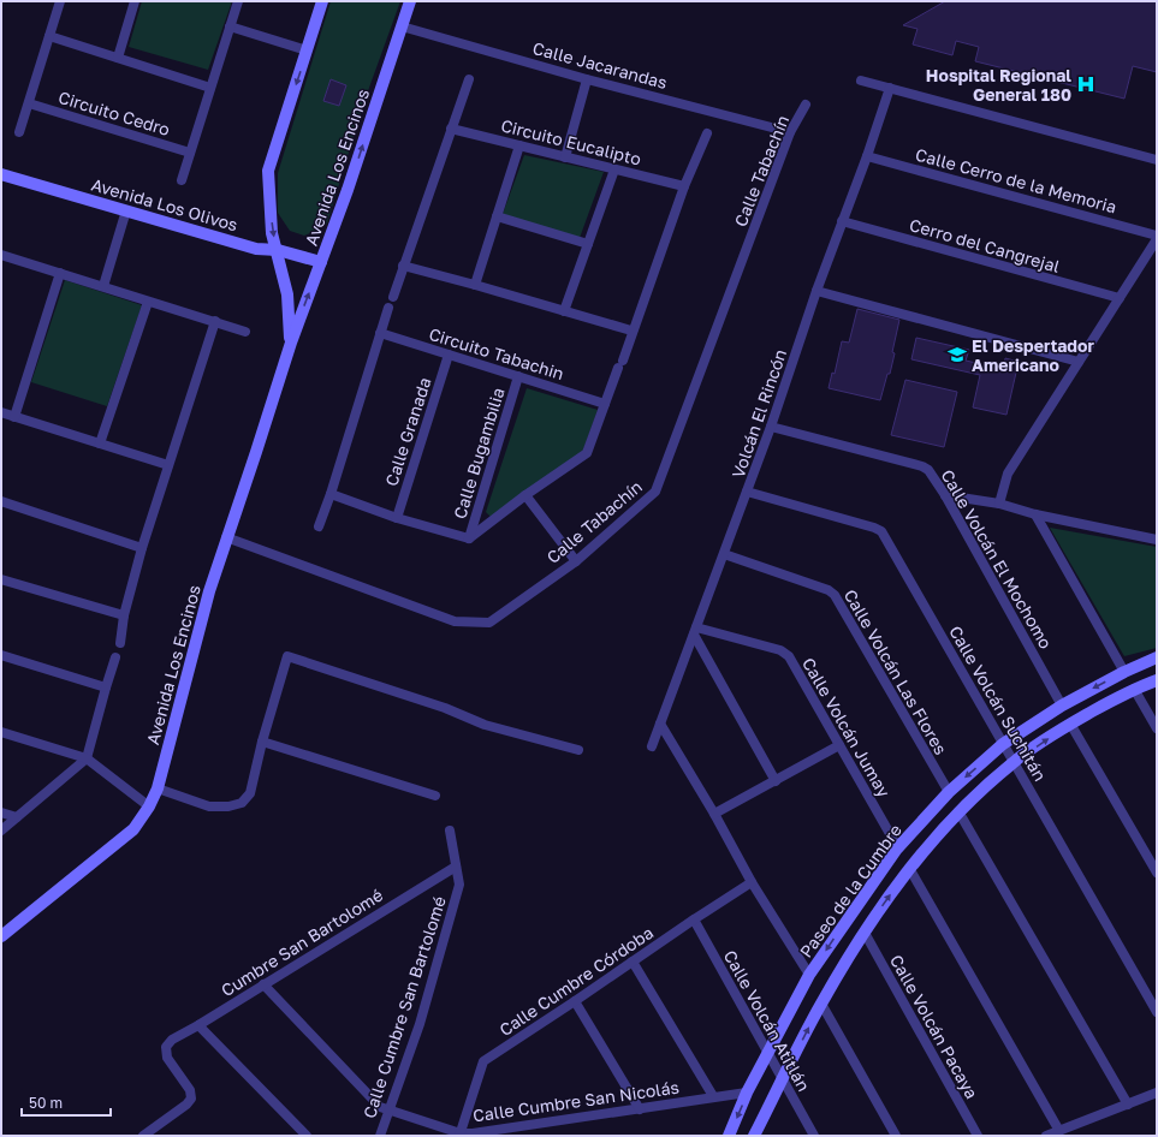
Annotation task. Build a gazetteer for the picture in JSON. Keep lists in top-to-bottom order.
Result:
{
  "streets": {
    "street": [
      "Calle Jacarandas",
      "Circuito Cedro",
      "Circuito Eucalipto",
      "Avenida Los Encinos",
      "Calle Tabachín",
      "Calle Cerro de la Memoria",
      "Avenida Los Olivos",
      "Cerro del Cangrejal",
      "Circuito Tabachin",
      "Volcán El Rincón",
      "Calle Granada",
      "Calle Bugambilia",
      "Calle Volcán El Mochomo",
      "Calle Volcán Las Flores",
      "Calle Volcán Suchitán",
      "Calle Volcán Jumay",
      "Paseo de la Cumbre",
      "Cumbre San Bartolomé",
      "Calle Cumbre Córdoba",
      "Calle Cumbre San Bartolomé",
      "Calle Volcán Atitlán",
      "Calle Volcán Pacaya",
      "Calle Cumbre San Nicolás"
    ]
  },
  "crossings": [
    ["Calle Jacarandas", "Avenida Los Encinos"],
    ["Calle Jacarandas", "Calle Tabachín"],
    ["Avenida Los Encinos", "Calle Tabachín"],
    ["Avenida Los Encinos", "Avenida Los Olivos"],
    ["Calle Cerro de la Memoria", "Volcán El Rincón"],
    ["Cerro del Cangrejal", "Volcán El Rincón"],
    ["Circuito Tabachin", "Calle Granada"],
    ["Circuito Tabachin", "Calle Bugambilia"],
    ["Volcán El Rincón", "Calle Volcán El Mochomo"],
    ["Volcán El Rincón", "Calle Volcán Las Flores"],
    ["Volcán El Rincón", "Calle Volcán Suchitán"],
    ["Volcán El Rincón", "Calle Volcán Jumay"],
    ["Calle Volcán El Mochomo", "Paseo de la Cumbre"],
    ["Calle Volcán Las Flores", "Paseo de la Cumbre"],
    ["Calle Volcán Suchitán", "Paseo de la Cumbre"],
    ["Calle Volcán Jumay", "Paseo de la Cumbre"],
    ["Paseo de la Cumbre", "Calle Volcán Atitlán"],
    ["Paseo de la Cumbre", "Calle Volcán Pacaya"],
    ["Paseo de la Cumbre", "Calle Cumbre San Nicolás"],
    ["Cumbre San Bartolomé", "Calle Cumbre San Bartolomé"],
    ["Cumbre San Bartolomé", "Calle Cumbre San Nicolás"],
    ["Calle Cumbre Córdoba", "Calle Volcán Atitlán"],
    ["Calle Cumbre Córdoba", "Calle Cumbre San Nicolás"],
    ["Calle Cumbre San Bartolomé", "Calle Cumbre San Nicolás"]
  ],
  "places": {
    "hospital": ["Hospital Regional General 180"],
    "school or university": ["El Despertador Americano"]
  },
  "scale_bar": "50 m"
}
